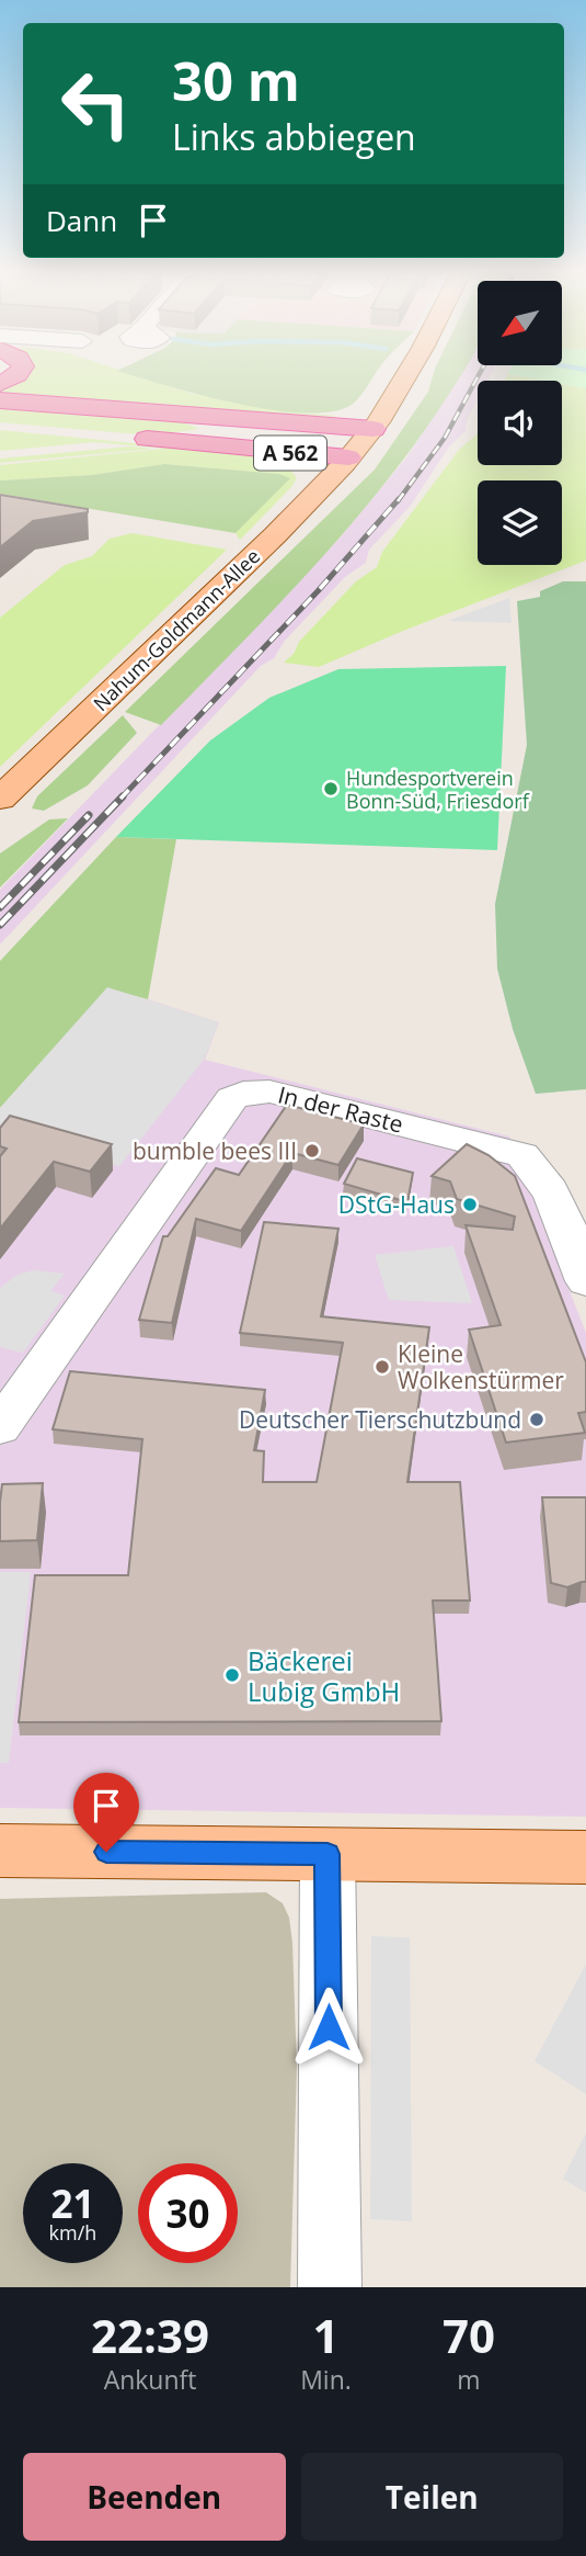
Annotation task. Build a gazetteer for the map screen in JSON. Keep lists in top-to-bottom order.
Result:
{
  "streets": {
    "highway": ["A 562"],
    "main road": ["Nahum-Goldmann-Allee"],
    "street": ["In der Raste"]
  },
  "crossings": [
    ["A 562", "Nahum-Goldmann-Allee"]
  ],
  "places": [
    "Hundesportverein Bonn-Süd, Friesdorf",
    "bumble bees III",
    "DStG-Haus",
    "Kleine Wolkenstürmer",
    "Deutscher Tierschutzbund",
    "Bäckerei Lubig GmbH"
  ],
  "north": "bottom left",
  "page": {
    "turn": ["30 m", "Links abbiegen"],
    "then": "Dann",
    "speed": "21 km/h",
    "limit": "30",
    "eta": [
      "22:39",
      "Ankunft",
      "1",
      "Min.",
      "70",
      "m"
    ],
    "buttons": ["Beenden", "Teilen"]
  }
}
